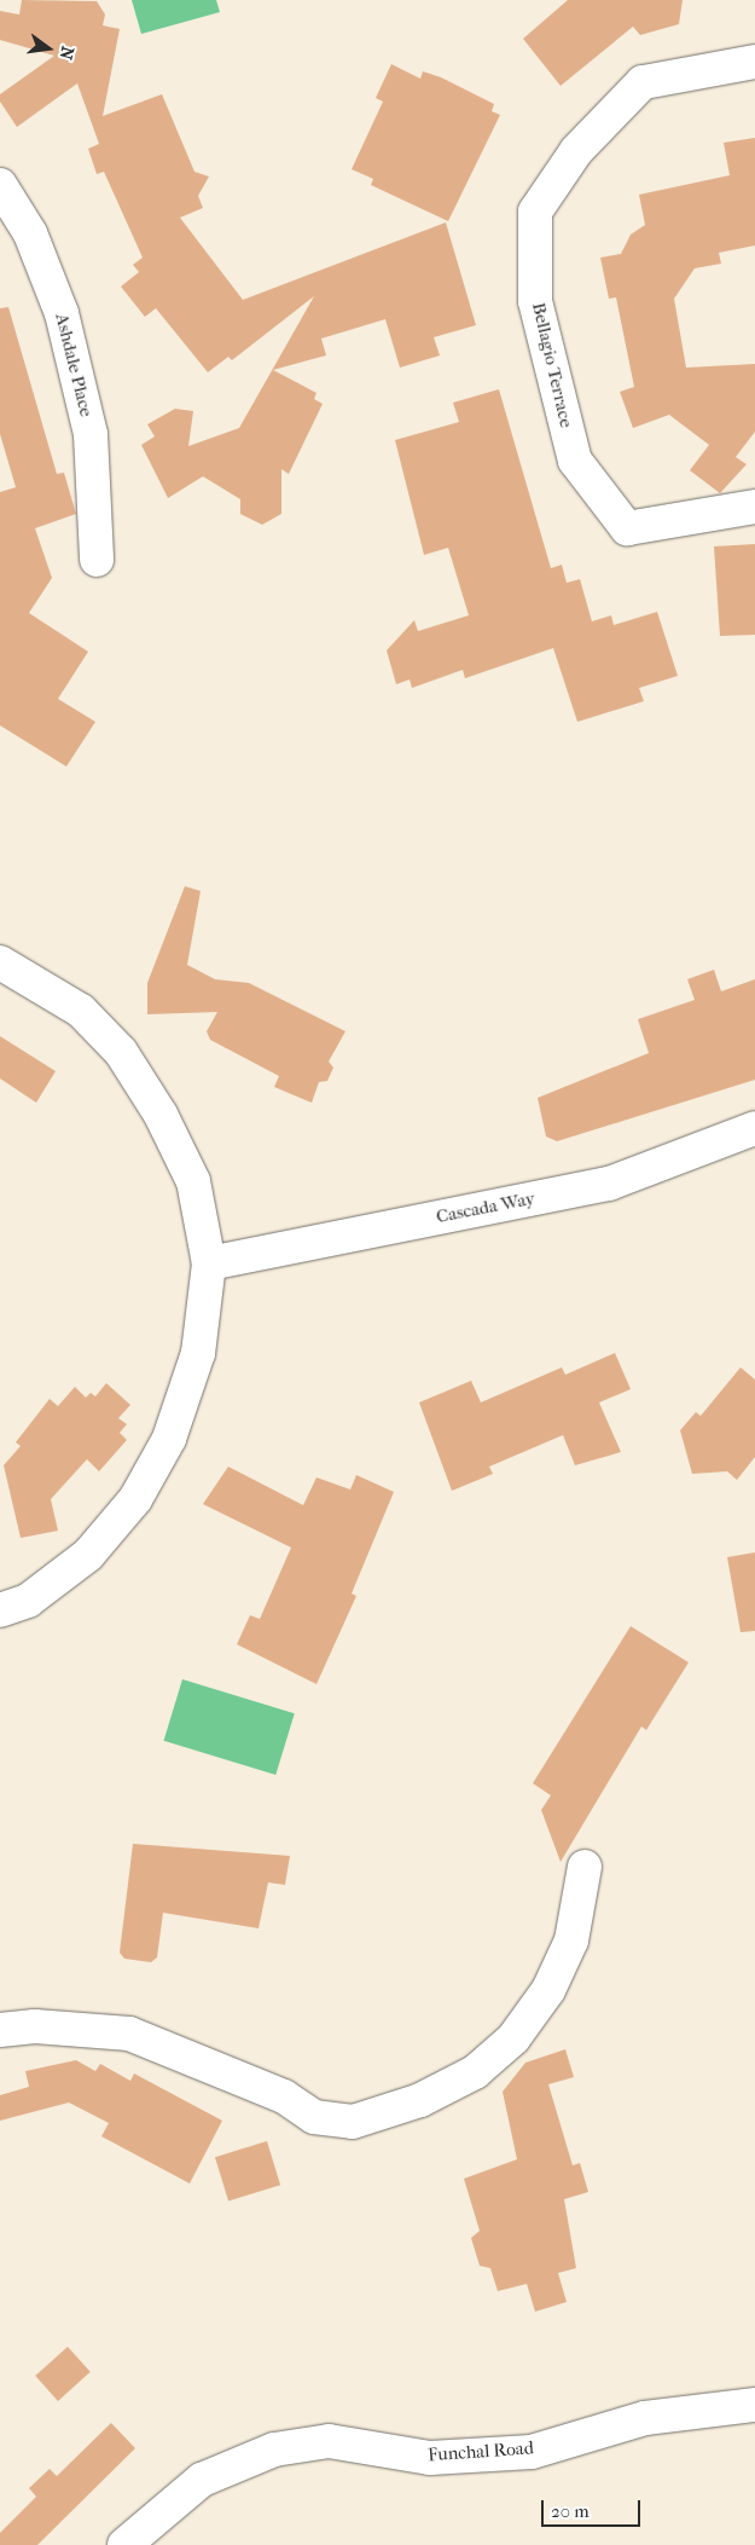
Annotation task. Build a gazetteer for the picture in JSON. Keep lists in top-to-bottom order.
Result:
{
  "streets": {
    "street": [
      "Ashdale Place",
      "Bellagio Terrace",
      "Cascada Way",
      "Funchal Road"
    ]
  },
  "scale_bar": "20 m",
  "north": "right"
}
